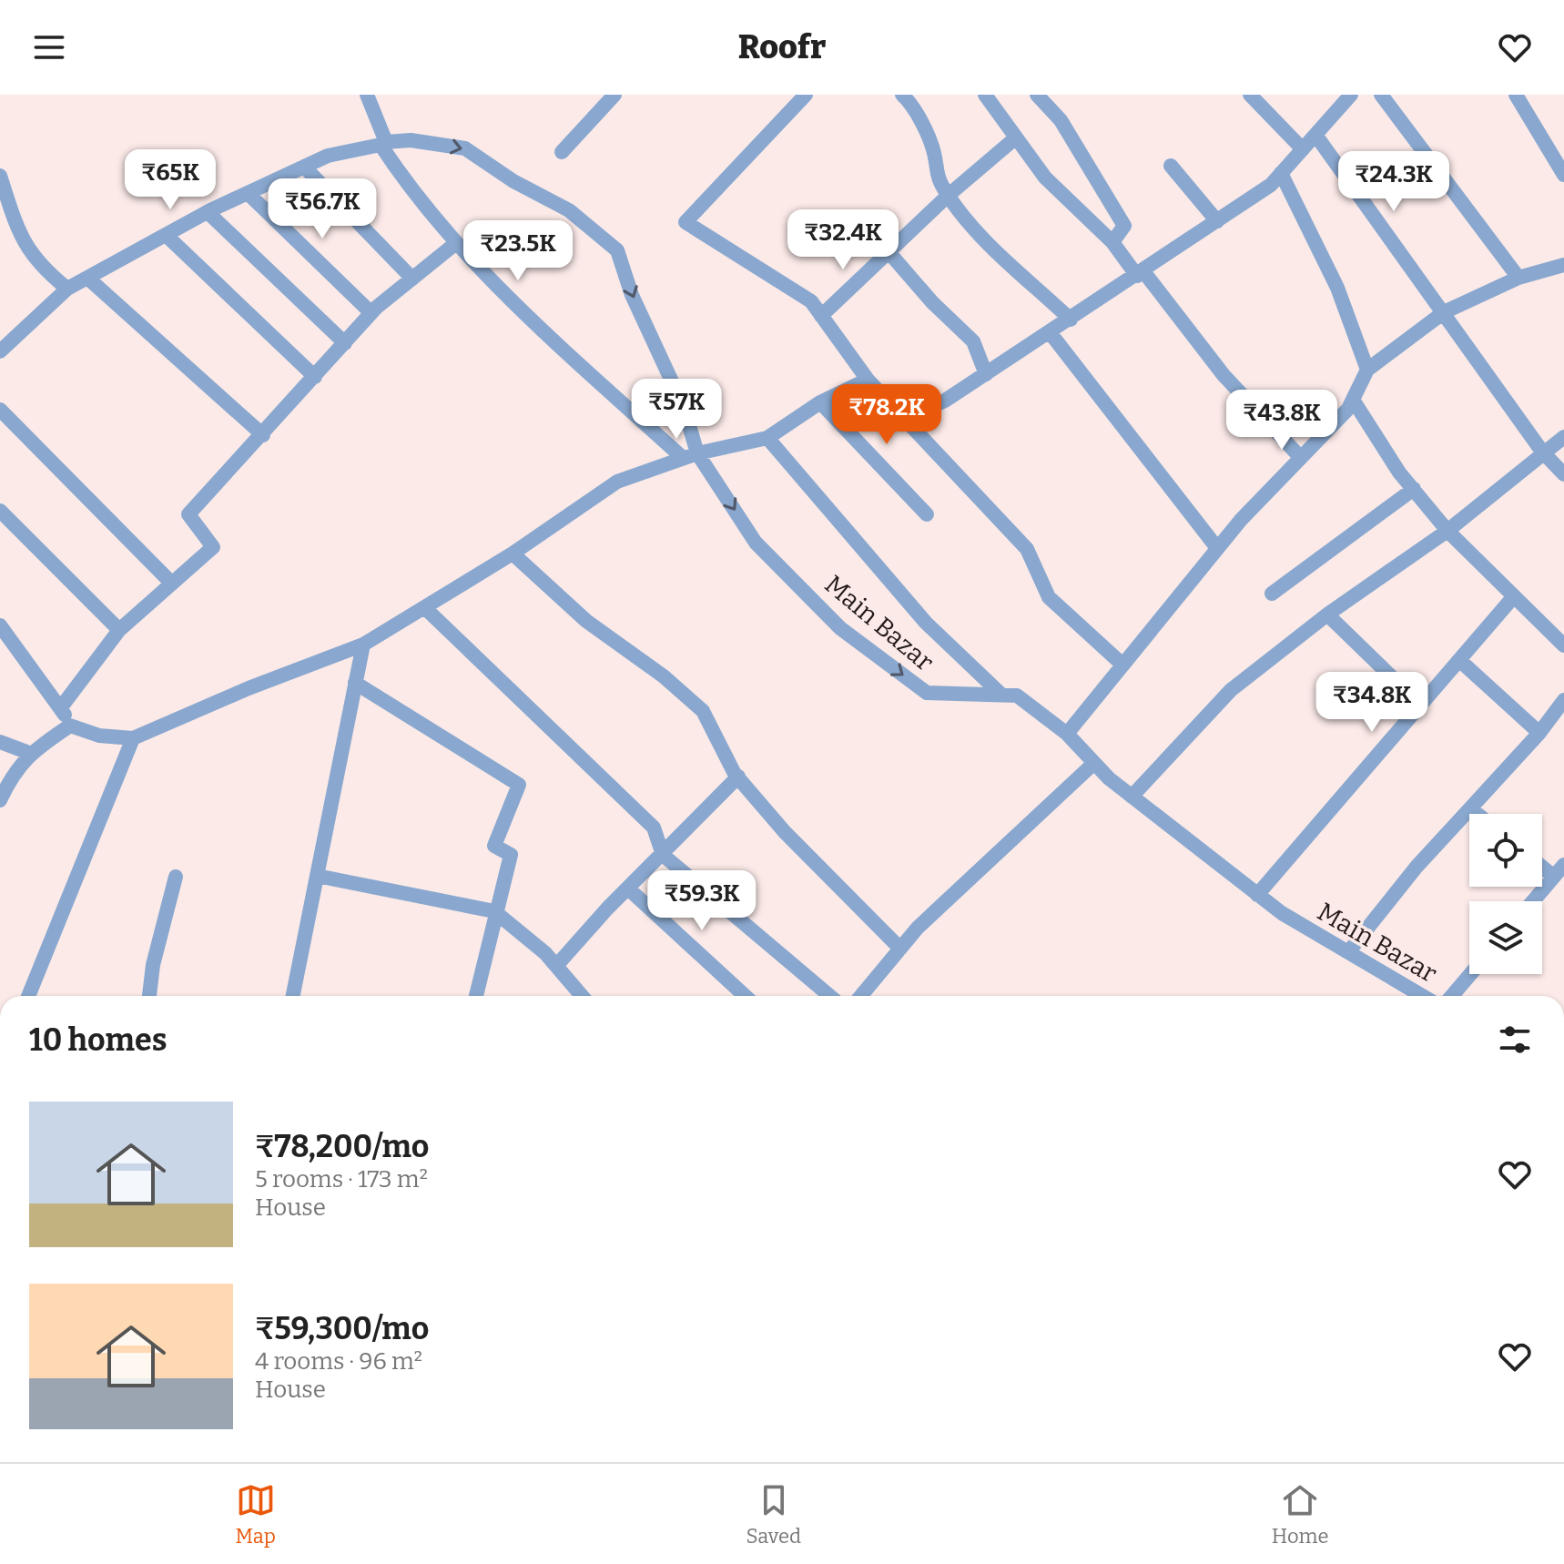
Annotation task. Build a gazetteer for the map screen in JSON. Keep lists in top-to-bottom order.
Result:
{
  "streets": {
    "street": ["Main Bazar"]
  },
  "page": {
    "header": "Roofr",
    "price": [
      "₹65K",
      "₹24.3K",
      "₹56.7K",
      "₹32.4K",
      "₹23.5K",
      "₹57K",
      "₹78.2K",
      "₹43.8K",
      "₹34.8K",
      "₹59.3K"
    ],
    "heading": "10 homes",
    "list": [
      {
        "name": "₹78,200/mo",
        "note": "5 rooms · 173 m² · House"
      },
      {
        "name": "₹59,300/mo",
        "note": "4 rooms · 96 m² · House"
      }
    ],
    "tabs": ["Map", "Saved", "Home"]
  }
}
